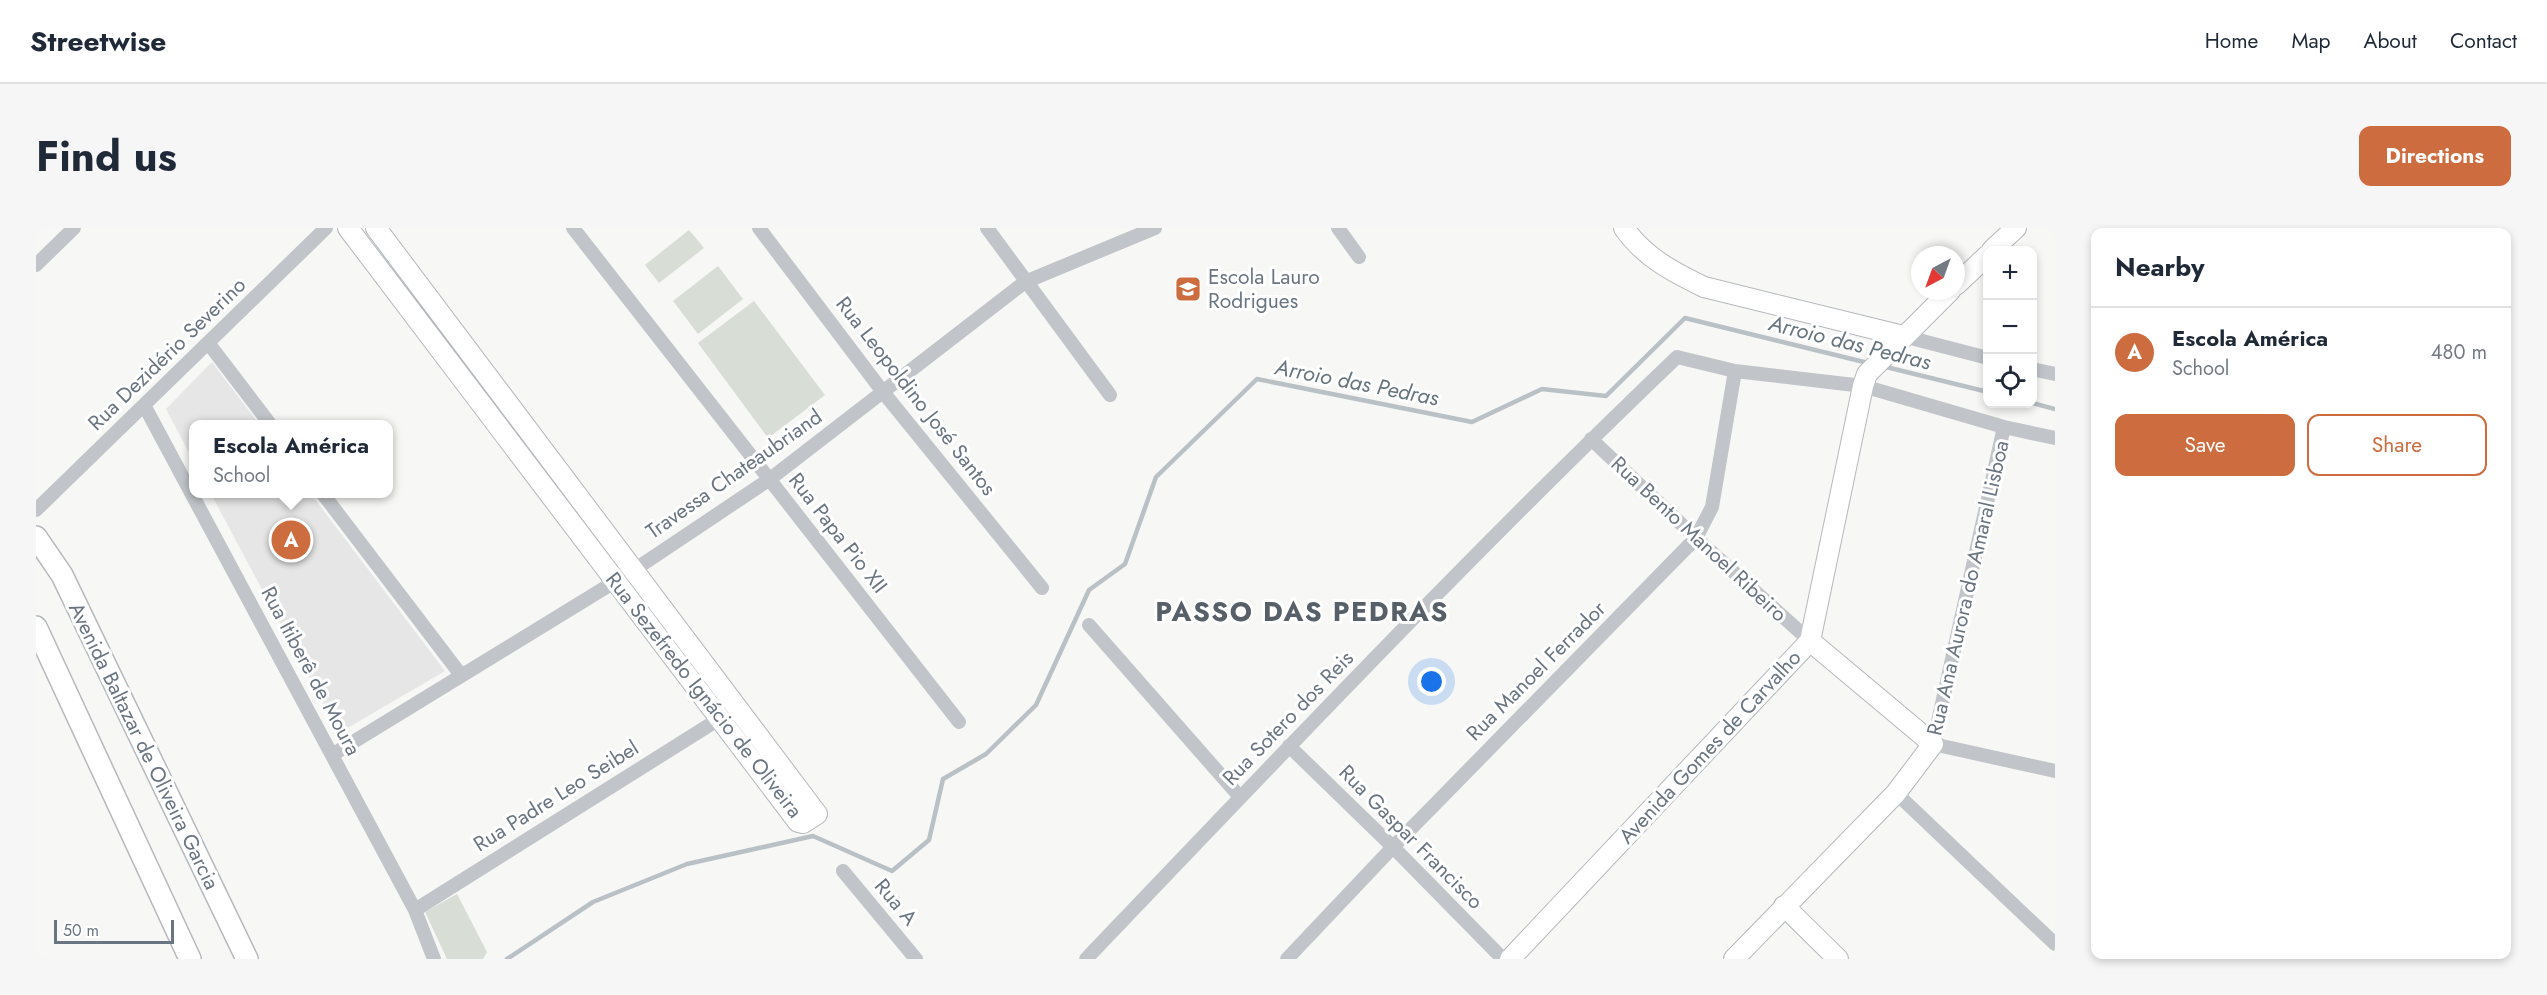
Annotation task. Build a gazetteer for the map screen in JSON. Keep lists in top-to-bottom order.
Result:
{
  "streets": {
    "main road": ["Avenida Baltazar de Oliveira Garcia"],
    "street": [
      "Rua Dezidério Severino",
      "Rua Leopoldino José Santos",
      "Travessa Chateaubriand",
      "Rua Papa Pio XII",
      "Rua Bento Manoel Ribeiro",
      "Rua Ana Aurora do Amaral Lisboa",
      "Rua Itiberê de Moura",
      "Rua Manoel Ferrador",
      "Rua Sezefredo Ignácio de Oliveira",
      "Rua Sotero dos Reis",
      "Avenida Gomes de Carvalho",
      "Rua Padre Leo Seibel",
      "Rua Gaspar Francisco",
      "Rua A"
    ]
  },
  "crossings": [
    ["Rua Dezidério Severino", "Rua Itiberê de Moura"],
    ["Rua Leopoldino José Santos", "Travessa Chateaubriand"],
    ["Travessa Chateaubriand", "Rua Papa Pio XII"],
    ["Travessa Chateaubriand", "Rua Itiberê de Moura"],
    ["Travessa Chateaubriand", "Rua Sezefredo Ignácio de Oliveira"],
    ["Rua Bento Manoel Ribeiro", "Rua Ana Aurora do Amaral Lisboa"],
    ["Rua Bento Manoel Ribeiro", "Rua Manoel Ferrador"],
    ["Rua Bento Manoel Ribeiro", "Rua Sotero dos Reis"],
    ["Rua Bento Manoel Ribeiro", "Avenida Gomes de Carvalho"],
    ["Rua Itiberê de Moura", "Rua Padre Leo Seibel"],
    ["Rua Manoel Ferrador", "Rua Sotero dos Reis"],
    ["Rua Manoel Ferrador", "Rua Gaspar Francisco"],
    ["Rua Sezefredo Ignácio de Oliveira", "Rua Padre Leo Seibel"],
    ["Rua Sotero dos Reis", "Rua Gaspar Francisco"]
  ],
  "districts": ["PASSO DAS PEDRAS"],
  "water": ["Arroio das Pedras"],
  "places": {
    "school or university": ["Escola Lauro Rodrigues"]
  },
  "scale_bar": "50 m",
  "north": "bottom left",
  "page": {
    "header": "Streetwise",
    "nav": [
      "Home",
      "Map",
      "About",
      "Contact"
    ],
    "title": "Find us",
    "buttons": [
      "Directions",
      ["Save", "Share"]
    ],
    "heading": "Nearby",
    "map_buttons": ["+", "−"],
    "list": [
      {
        "mark": "A",
        "name": "Escola América",
        "note": "School",
        "value": "480 m"
      }
    ],
    "popup": ["Escola América", "School"],
    "pins": "A",
    "scale": "50 m"
  }
}
